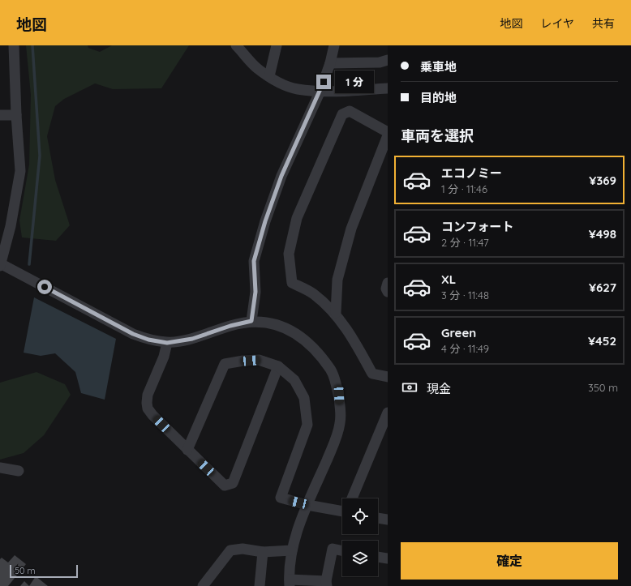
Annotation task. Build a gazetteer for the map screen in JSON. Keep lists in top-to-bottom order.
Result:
{
  "scale_bar": "50 m",
  "page": {
    "header": "地図",
    "nav": ["地図", "レイヤ", "共有"],
    "banner": ["乗車地", "目的地"],
    "bubble": "1 分",
    "heading": "車両を選択",
    "list": [
      {
        "name": "エコノミー",
        "note": "1 分 · 11:46",
        "value": "¥369"
      },
      {
        "name": "コンフォート",
        "note": "2 分 · 11:47",
        "value": "¥498"
      },
      {
        "name": "XL",
        "note": "3 分 · 11:48",
        "value": "¥627"
      },
      {
        "name": "Green",
        "note": "4 分 · 11:49",
        "value": "¥452"
      }
    ],
    "pay": ["現金", "350 m"],
    "buttons": "確定",
    "scale": "50 m"
  }
}
